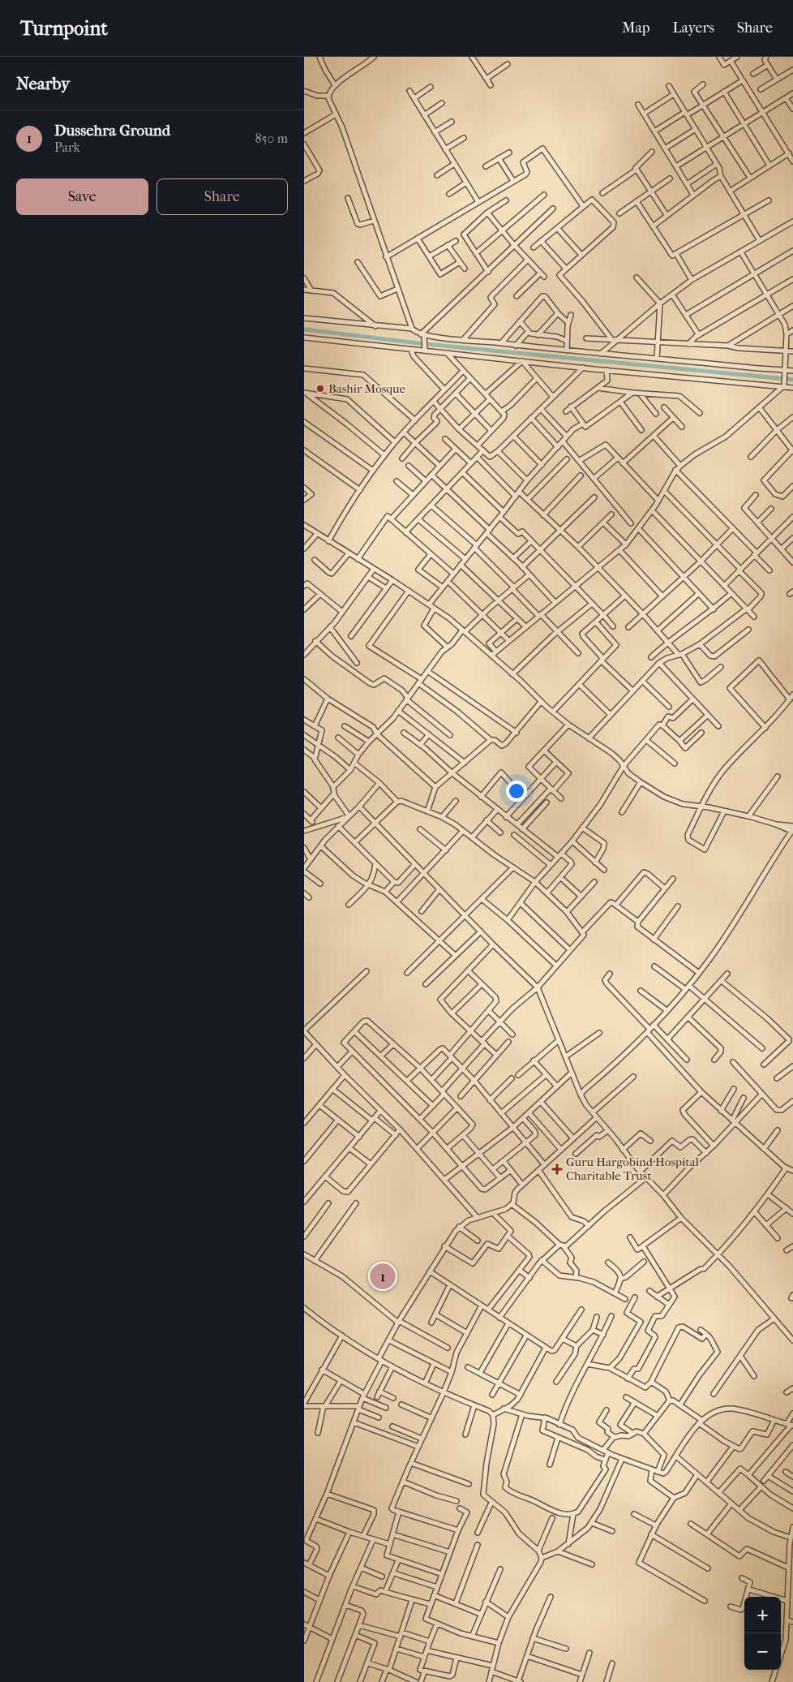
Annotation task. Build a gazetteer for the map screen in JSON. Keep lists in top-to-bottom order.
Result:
{
  "places": {
    "other": ["Bashir Mosque"],
    "health": ["Guru Hargobind Hospital Charitable Trust"]
  },
  "page": {
    "header": "Turnpoint",
    "nav": ["Map", "Layers", "Share"],
    "heading": "Nearby",
    "list": [
      {
        "mark": "1",
        "name": "Dussehra Ground",
        "note": "Park",
        "value": "850 m"
      }
    ],
    "buttons": ["Save", "Share"],
    "pins": "1",
    "map_buttons": ["+", "−"]
  }
}
